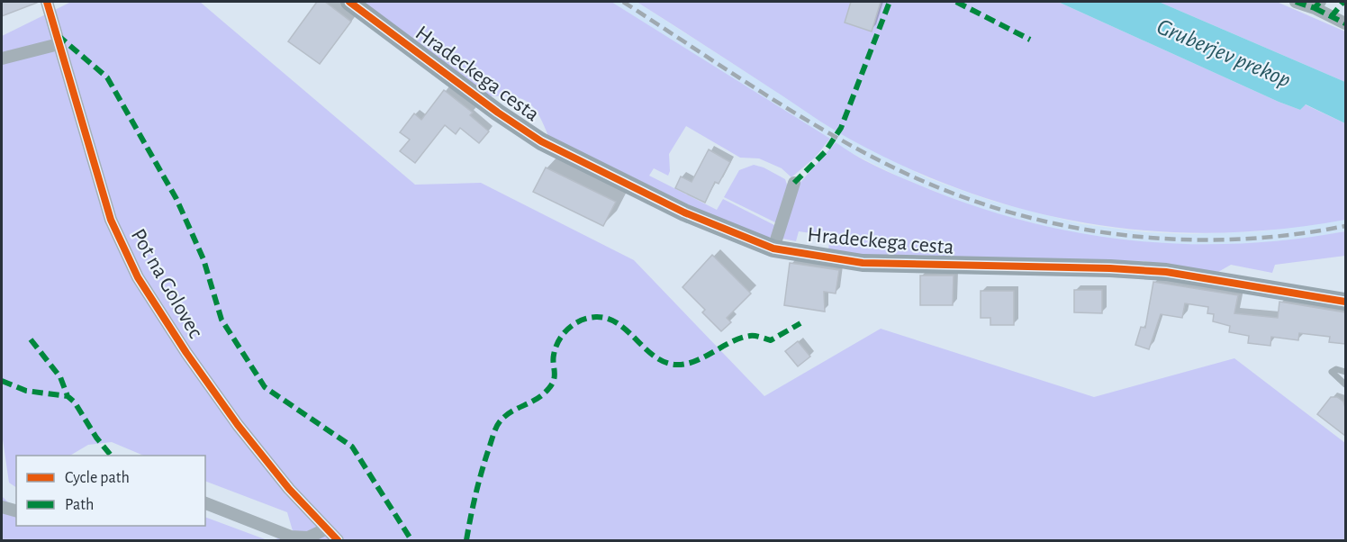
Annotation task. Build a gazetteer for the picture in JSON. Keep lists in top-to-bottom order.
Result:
{
  "streets": {
    "street": ["Hradeckega cesta", "Pot na Golovec"]
  },
  "water": ["Gruberjev prekop"],
  "legend": ["Cycle path", "Path"]
}
